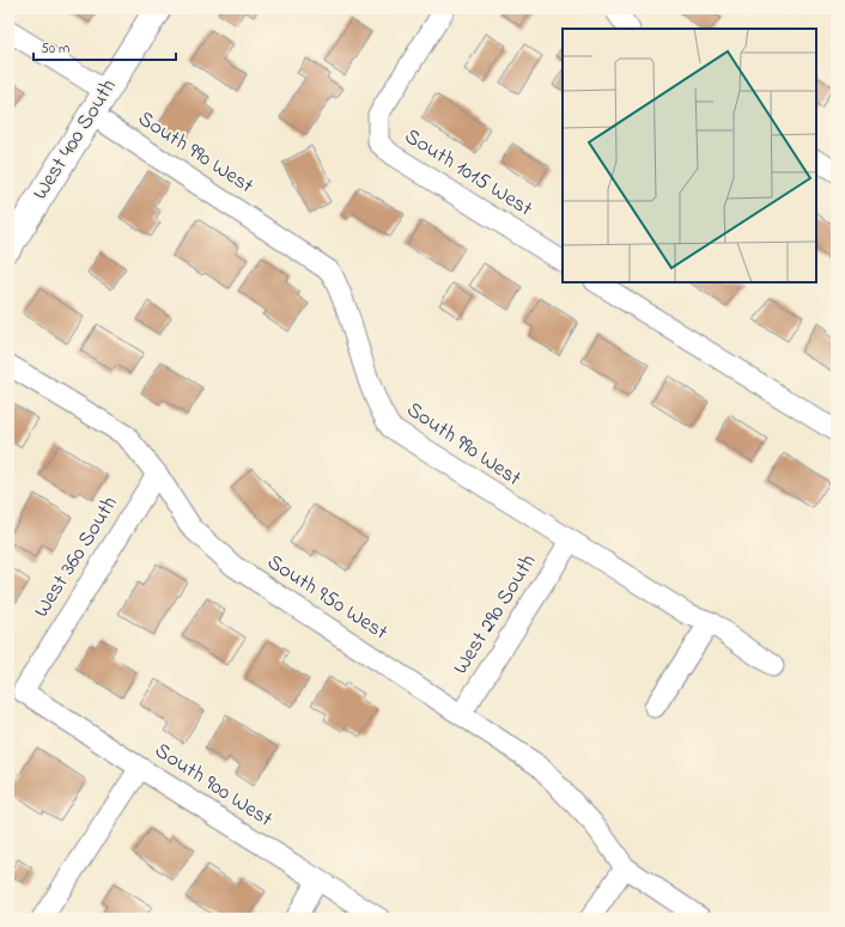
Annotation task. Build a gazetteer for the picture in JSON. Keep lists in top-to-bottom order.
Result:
{
  "streets": {
    "street": [
      "West 400 South",
      "South 990 West",
      "South 1015 West",
      "West 360 South",
      "South 950 West",
      "West 290 South",
      "South 900 West"
    ]
  },
  "crossings": [
    ["West 400 South", "South 990 West"],
    ["South 990 West", "West 290 South"],
    ["West 360 South", "South 950 West"],
    ["West 360 South", "South 900 West"],
    ["South 950 West", "West 290 South"]
  ],
  "scale_bar": "50 m"
}
